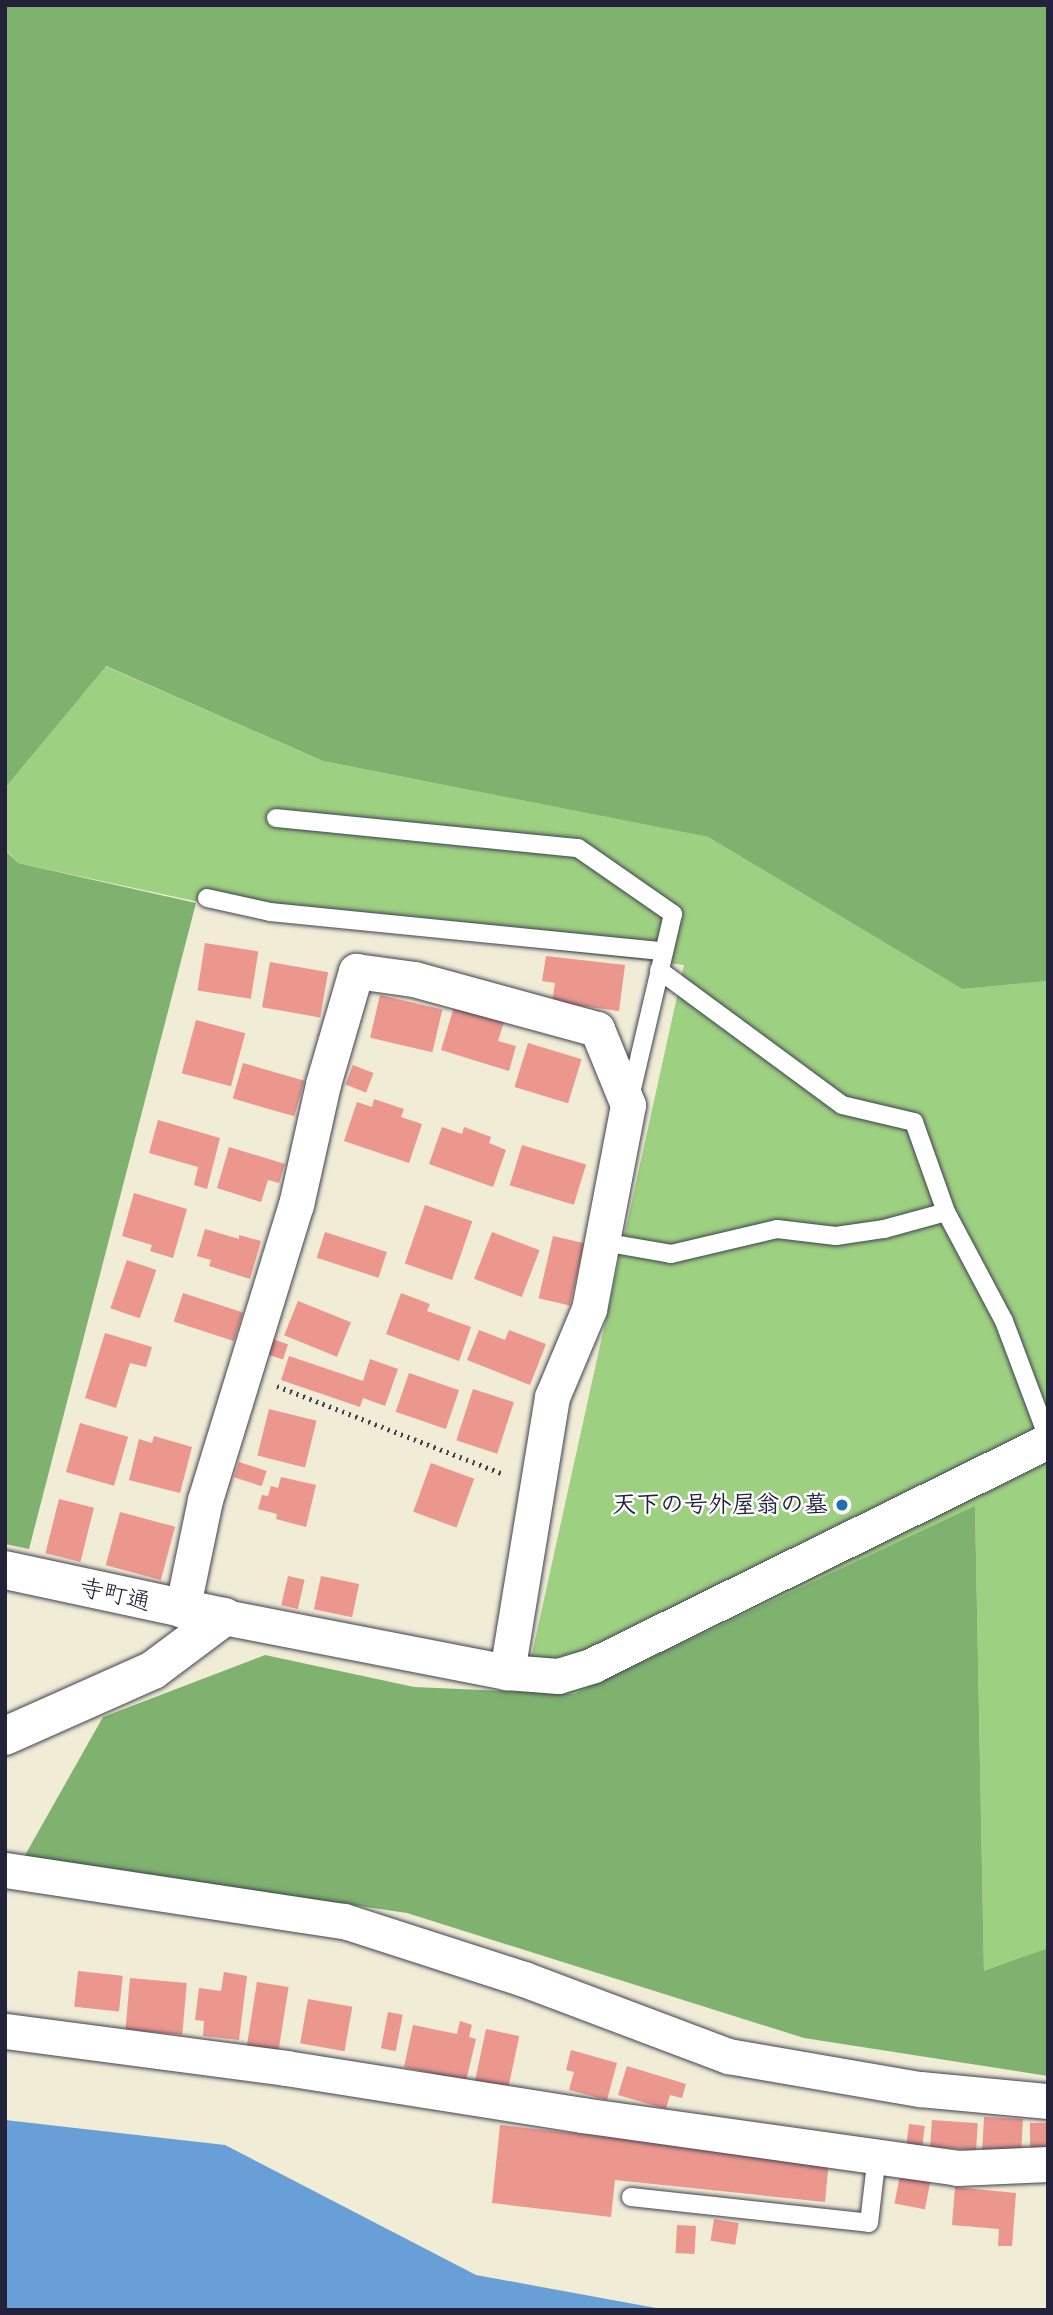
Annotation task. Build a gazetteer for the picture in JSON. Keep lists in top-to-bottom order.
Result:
{
  "streets": {
    "street": ["寺町通"]
  },
  "places": ["天下の号外屋翁の墓"]
}
